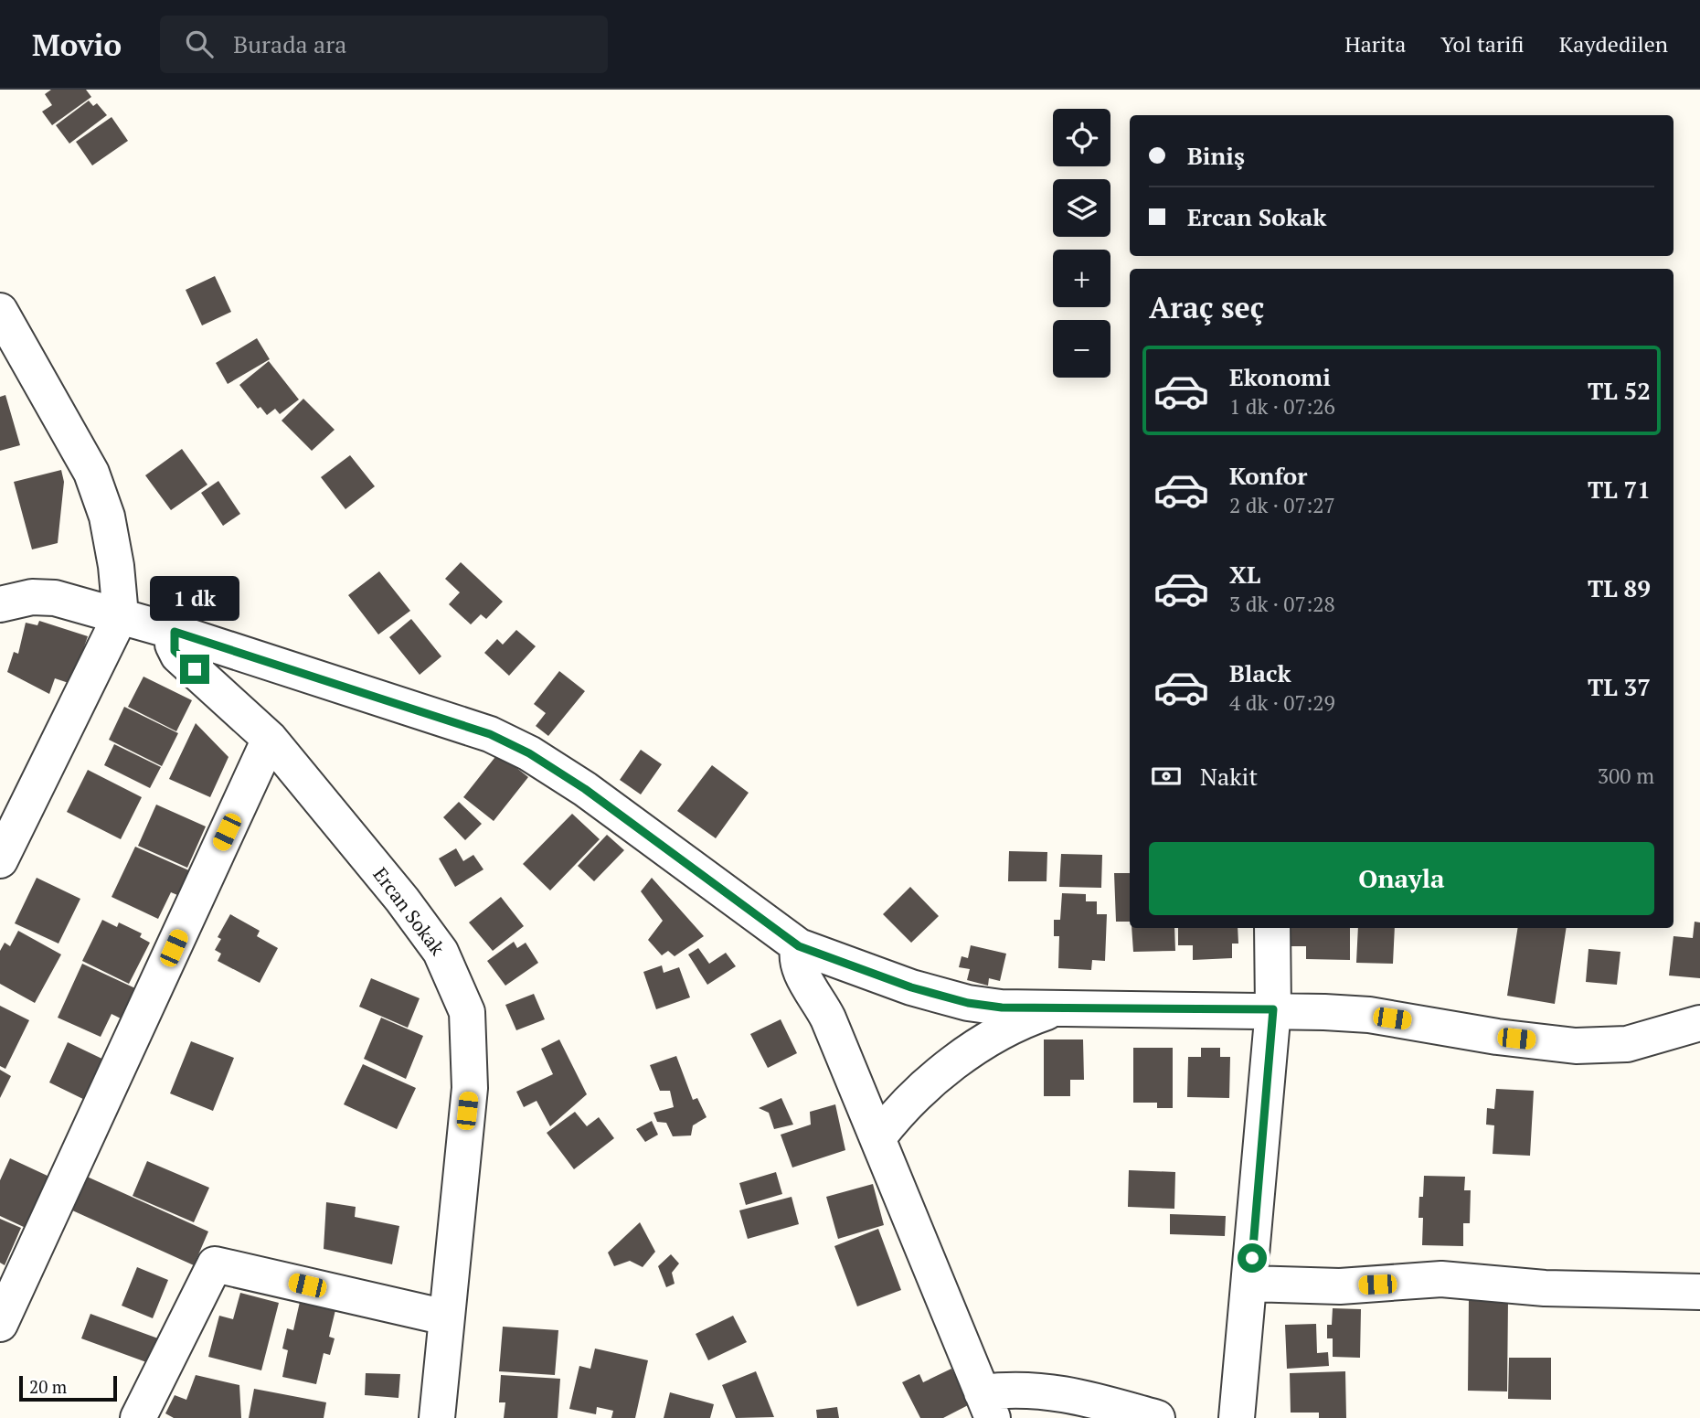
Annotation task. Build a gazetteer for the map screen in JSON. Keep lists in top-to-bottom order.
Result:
{
  "streets": {
    "street": ["Ercan Sokak"]
  },
  "scale_bar": "20 m",
  "page": {
    "header": "Movio",
    "search": "Burada ara",
    "nav": ["Harita", "Yol tarifi", "Kaydedilen"],
    "map_buttons": ["+", "−"],
    "banner": ["Biniş", "Ercan Sokak"],
    "heading": "Araç seç",
    "list": [
      {
        "name": "Ekonomi",
        "note": "1 dk · 07:26",
        "value": "TL 52"
      },
      {
        "name": "Konfor",
        "note": "2 dk · 07:27",
        "value": "TL 71"
      },
      {
        "name": "XL",
        "note": "3 dk · 07:28",
        "value": "TL 89"
      },
      {
        "name": "Black",
        "note": "4 dk · 07:29",
        "value": "TL 37"
      }
    ],
    "bubble": "1 dk",
    "pay": ["Nakit", "300 m"],
    "buttons": "Onayla",
    "scale": "20 m"
  }
}
